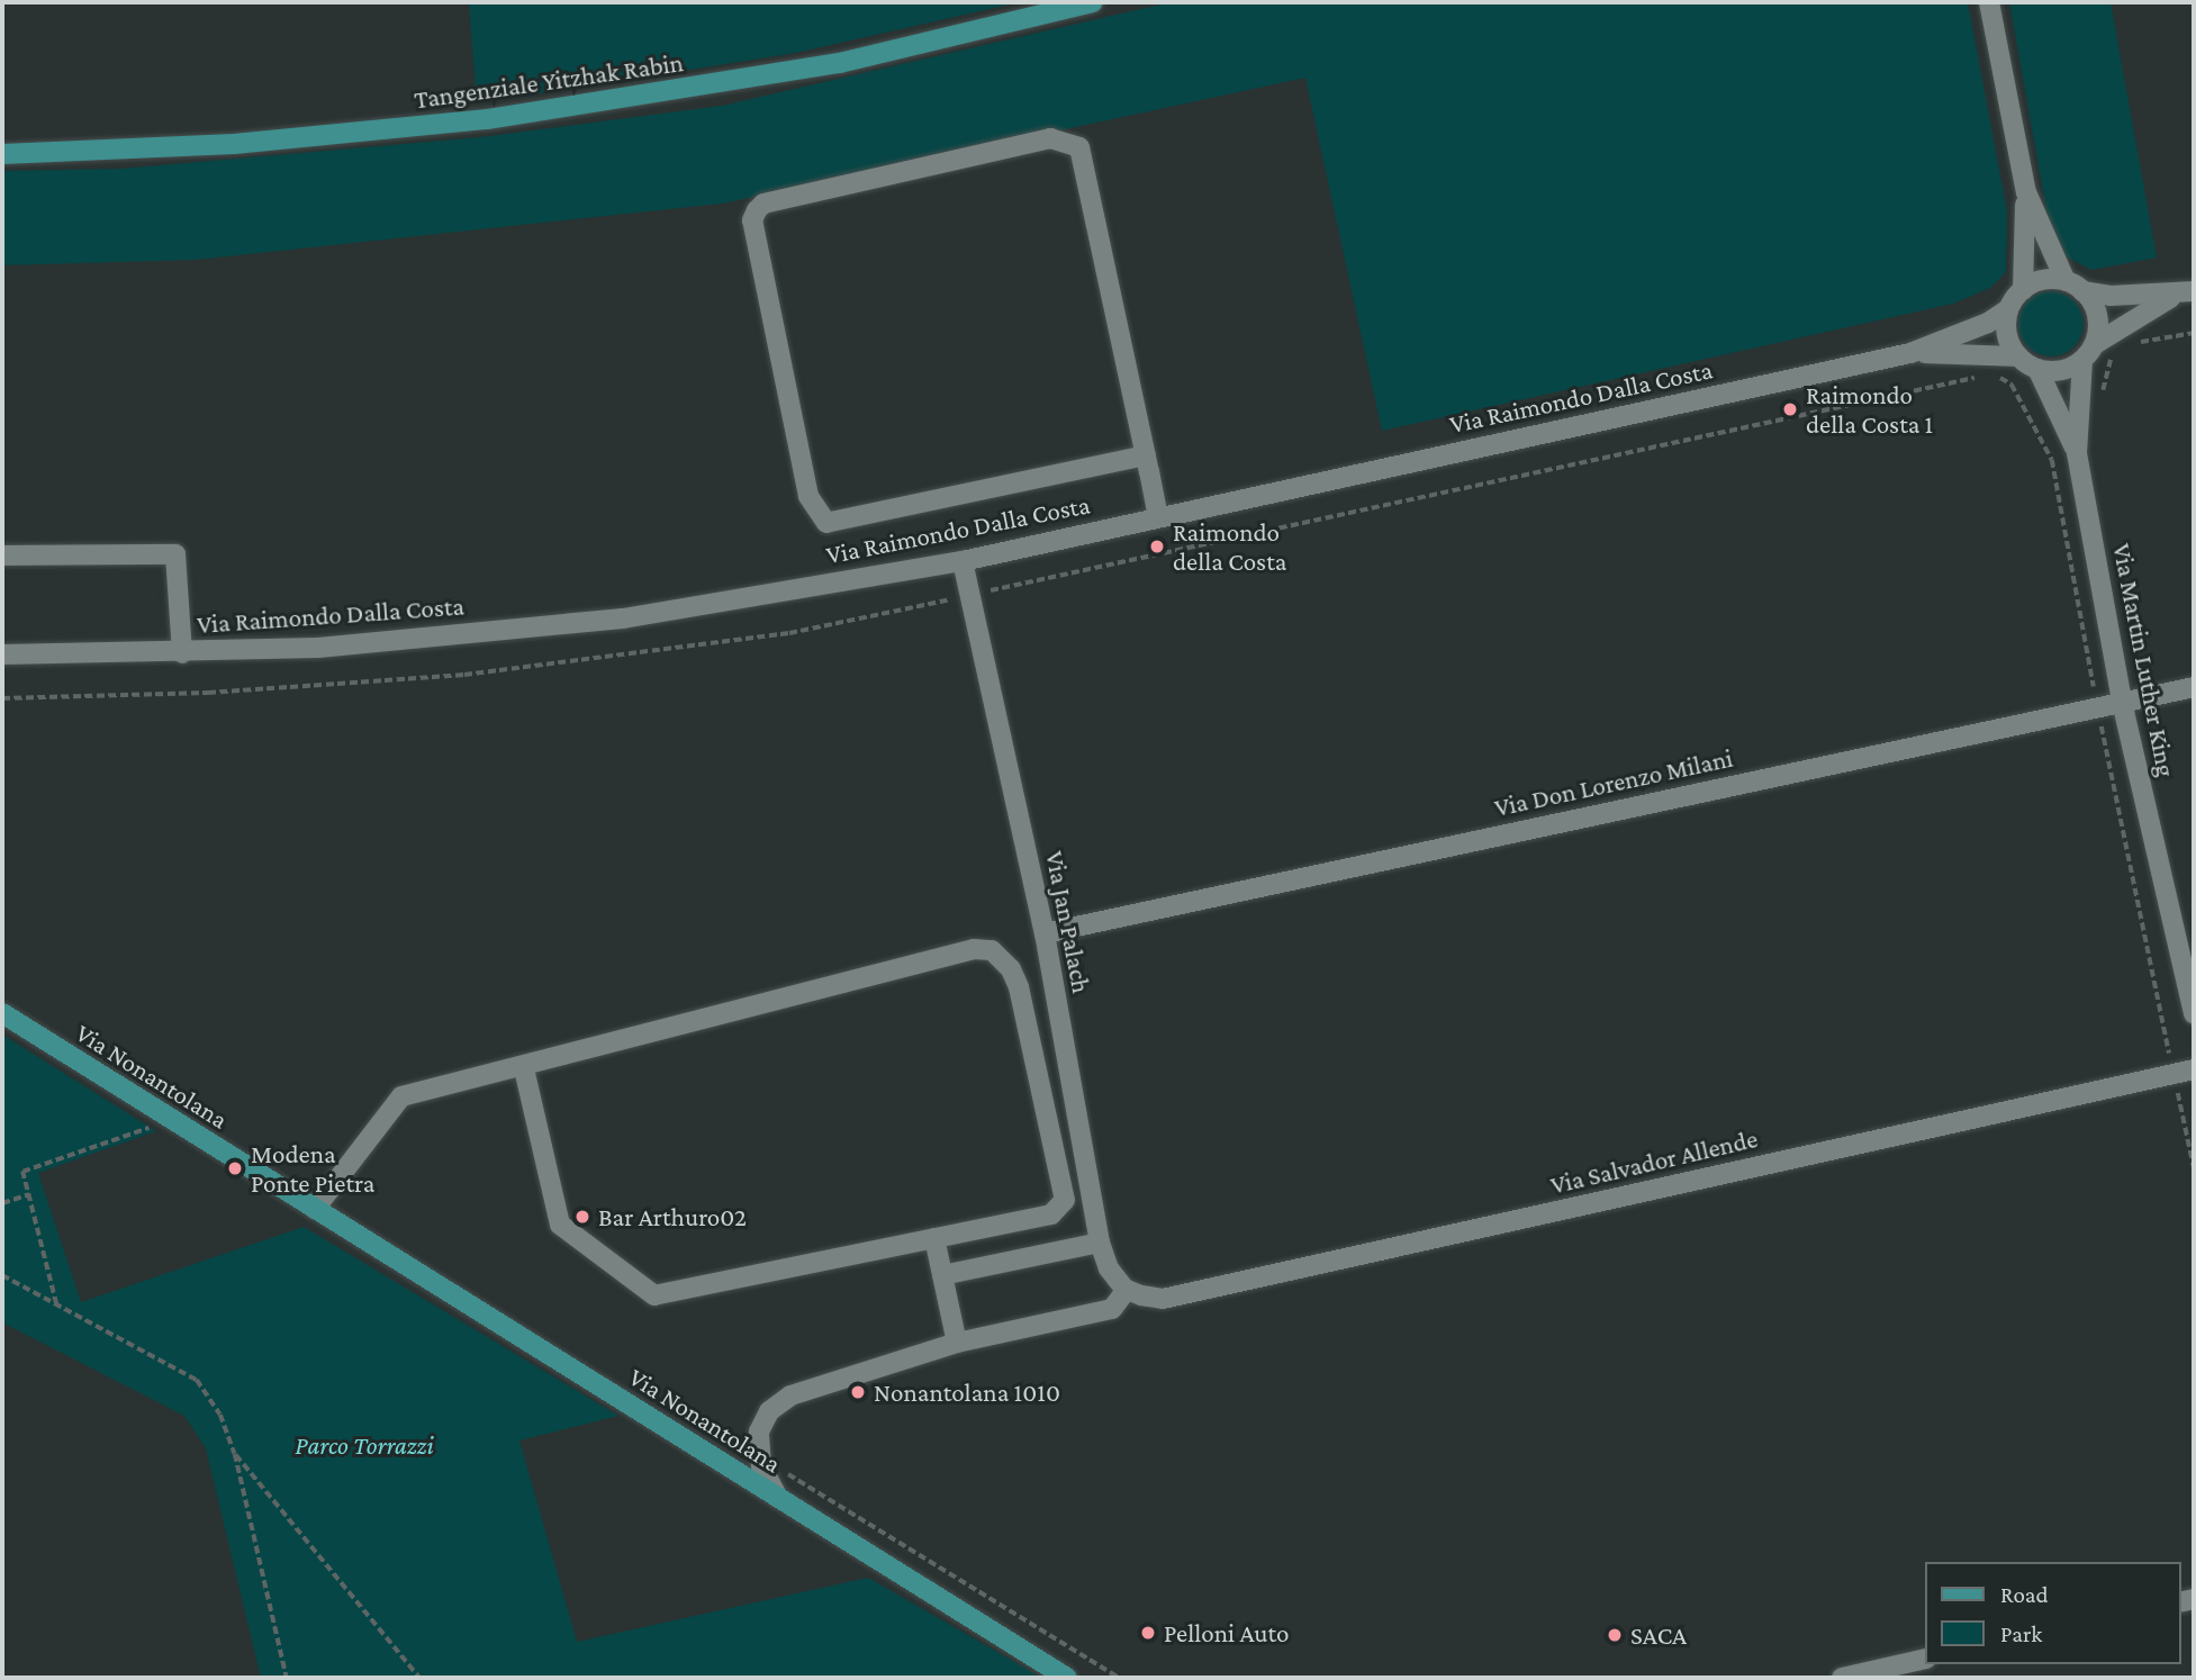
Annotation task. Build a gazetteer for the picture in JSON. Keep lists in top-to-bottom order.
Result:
{
  "streets": {
    "main road": ["Tangenziale Yitzhak Rabin", "Via Nonantolana"],
    "street": [
      "Via Raimondo Dalla Costa",
      "Via Martin Luther King",
      "Via Don Lorenzo Milani",
      "Via Jan Palach",
      "Via Salvador Allende"
    ]
  },
  "crossings": [
    ["Via Raimondo Dalla Costa", "Via Jan Palach"],
    ["Via Martin Luther King", "Via Don Lorenzo Milani"],
    ["Via Don Lorenzo Milani", "Via Jan Palach"],
    ["Via Jan Palach", "Via Salvador Allende"]
  ],
  "parks": ["Parco Torrazzi"],
  "places": [
    "Raimondo della Costa 1",
    "Raimondo della Costa",
    "Modena Ponte Pietra",
    "Bar Arthuro02",
    "Nonantolana 1010",
    "Pelloni Auto",
    "SACA"
  ],
  "legend": ["Road", "Park"]
}
